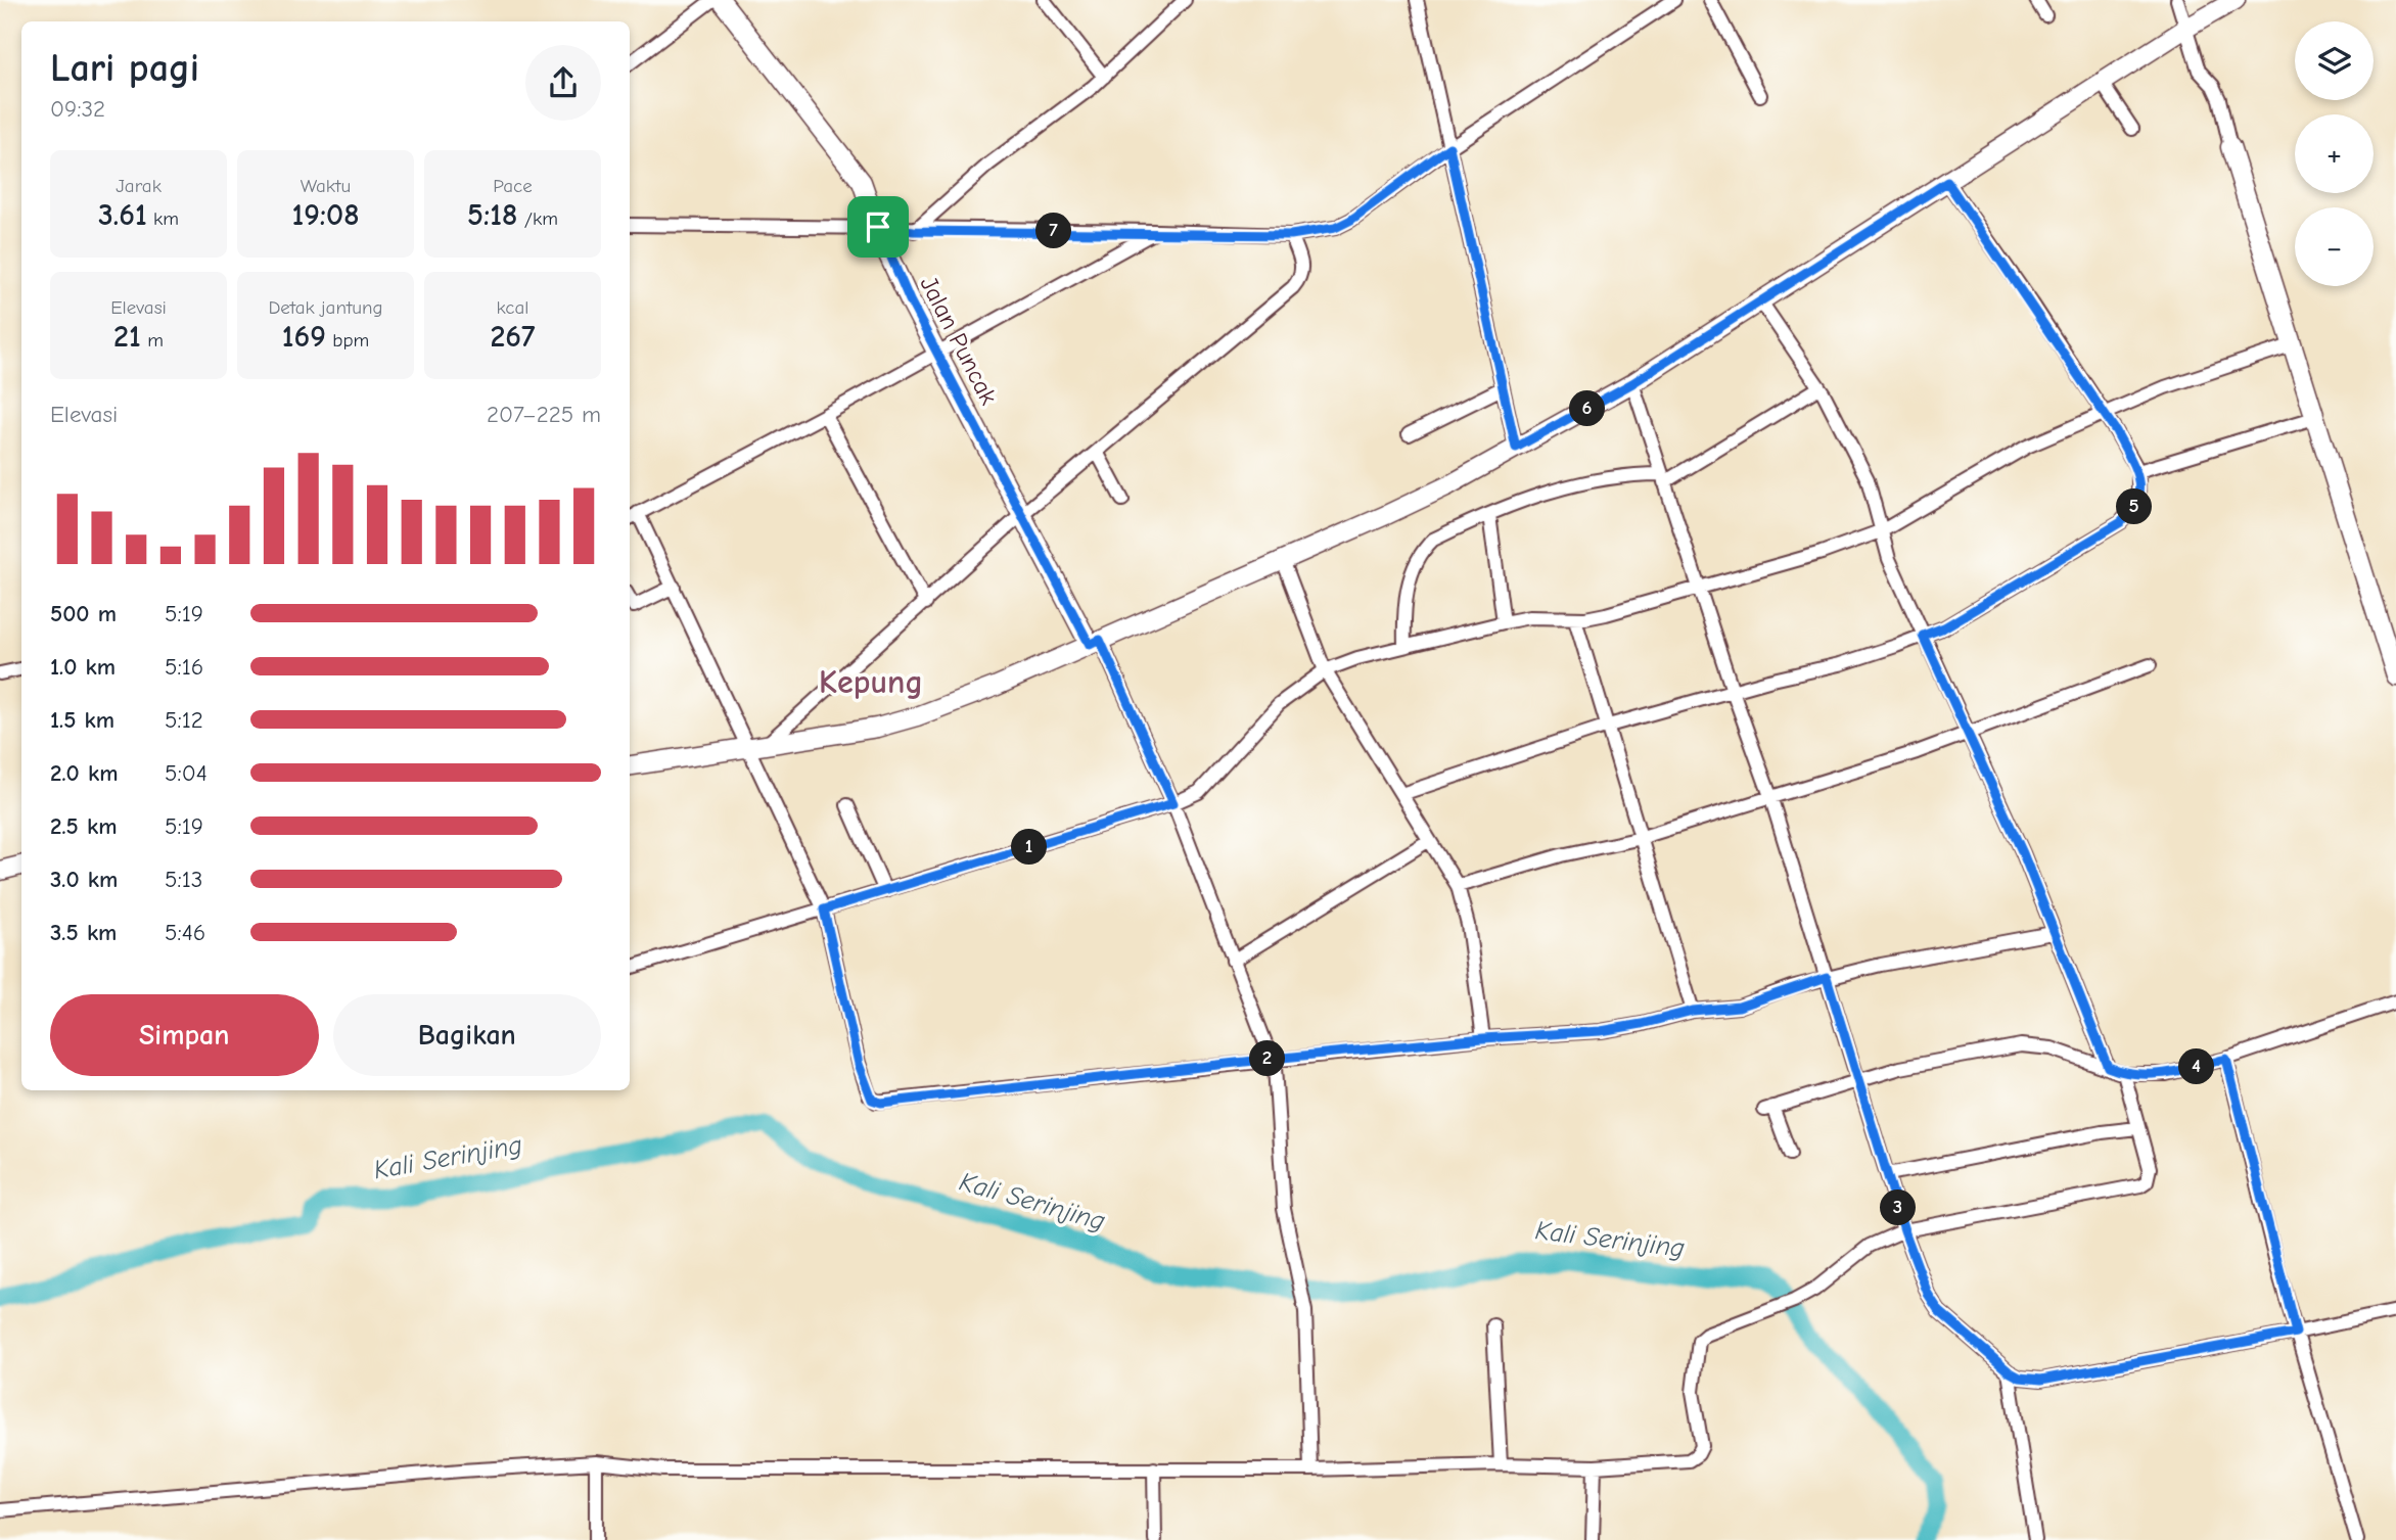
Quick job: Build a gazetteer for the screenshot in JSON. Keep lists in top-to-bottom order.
{
  "streets": {
    "main road": ["Jalan Puncak"]
  },
  "districts": ["Kepung"],
  "water": ["Kali Serinjing"],
  "page": {
    "map_buttons": ["+", "−"],
    "heading": ["Lari pagi", "09:32"],
    "stats": [
      ["Jarak", "3.61 km"],
      ["Waktu", "19:08"],
      ["Pace", "5:18 /km"],
      ["Elevasi", "21 m"],
      ["Detak jantung", "169 bpm"],
      ["kcal", "267"]
    ],
    "pins": [
      "7",
      "6",
      "5",
      "1",
      "2",
      "4",
      "3"
    ],
    "chart": ["Elevasi", "207–225 m"],
    "list": [
      {
        "name": "500 m",
        "note": "5:19"
      },
      {
        "name": "1.0 km",
        "note": "5:16"
      },
      {
        "name": "1.5 km",
        "note": "5:12"
      },
      {
        "name": "2.0 km",
        "note": "5:04"
      },
      {
        "name": "2.5 km",
        "note": "5:19"
      },
      {
        "name": "3.0 km",
        "note": "5:13"
      },
      {
        "name": "3.5 km",
        "note": "5:46"
      }
    ],
    "buttons": ["Simpan", "Bagikan"]
  }
}
